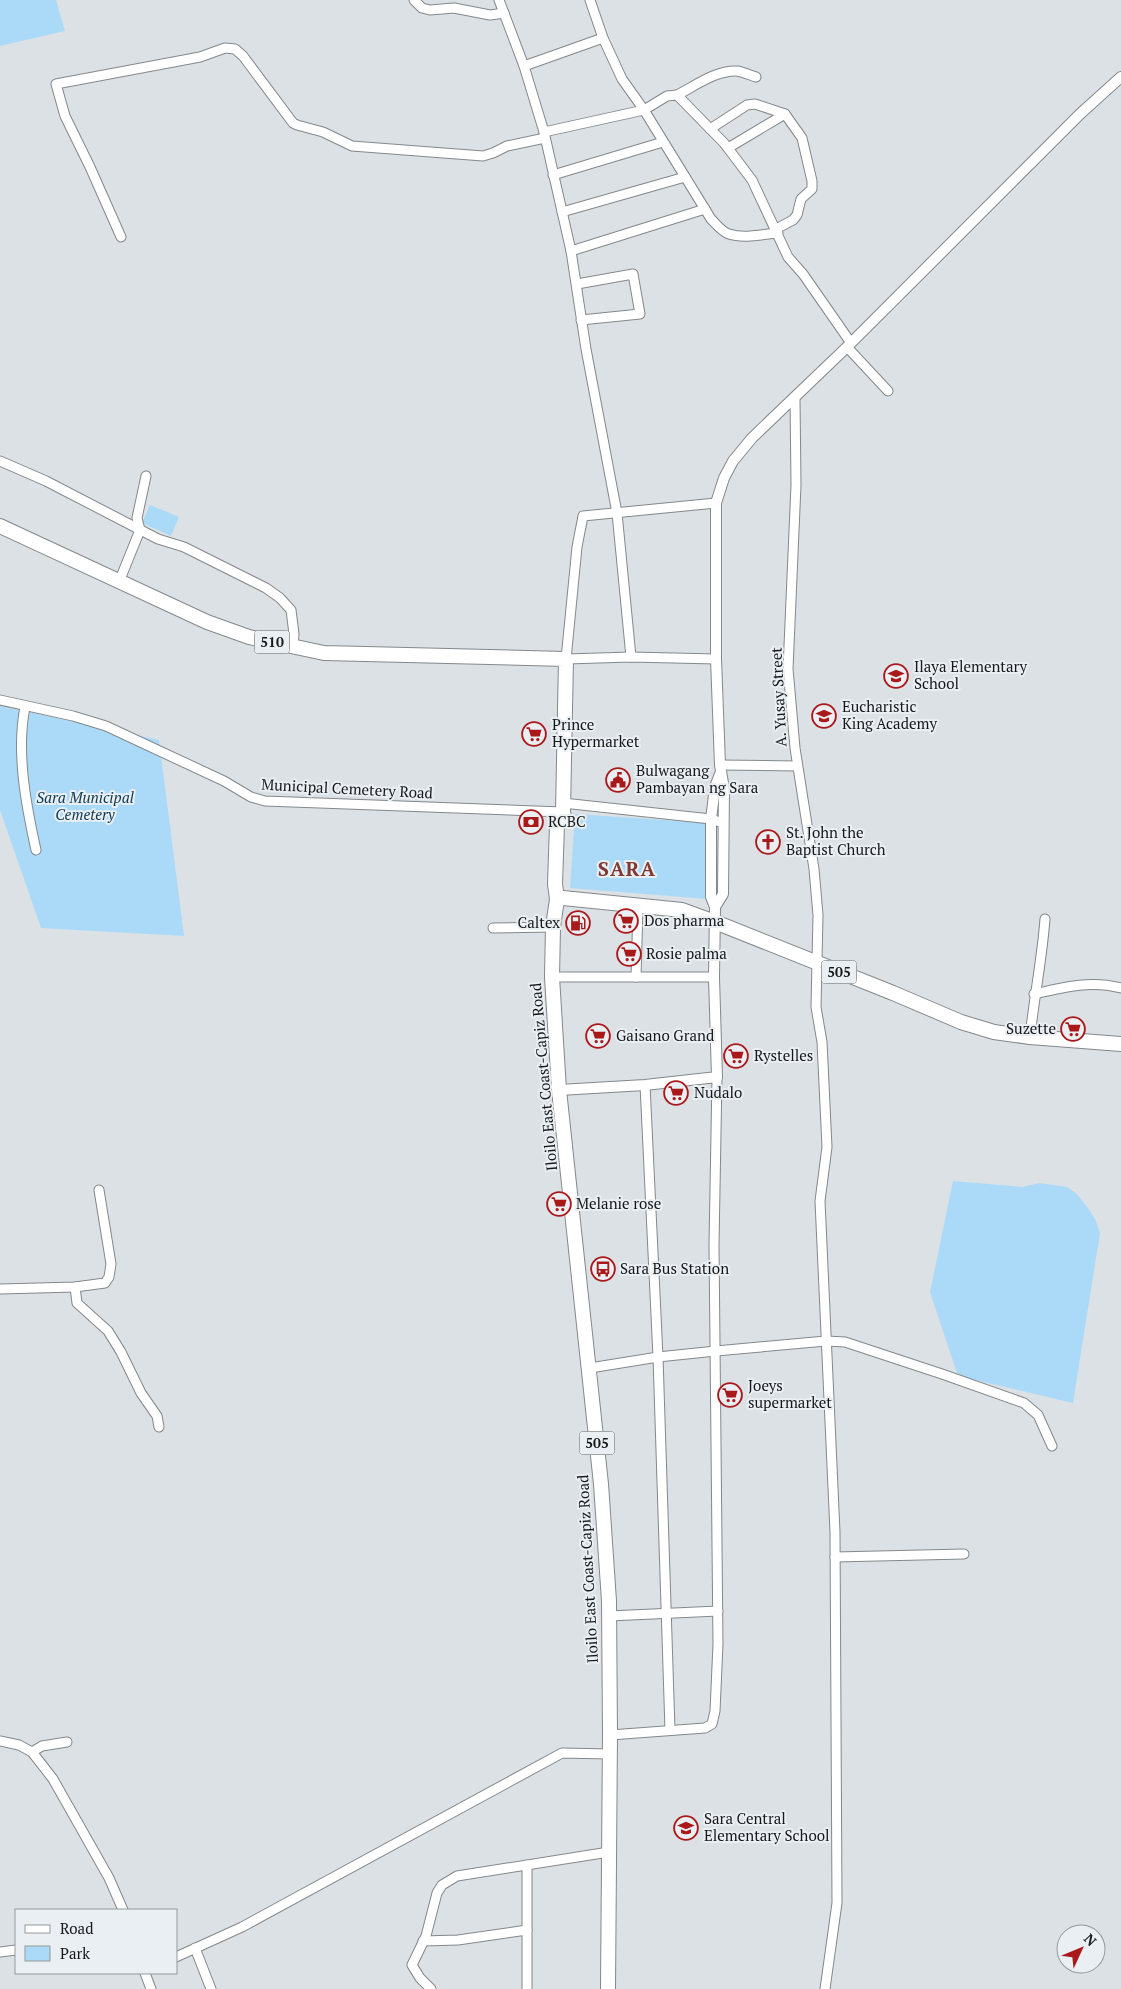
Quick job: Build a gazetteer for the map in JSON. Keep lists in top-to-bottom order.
{
  "streets": {
    "main road": ["510", "505", "Iloilo East Coast-Capiz Road"],
    "street": ["A. Yusay Street", "Municipal Cemetery Road"]
  },
  "crossings": [
    ["510", "Iloilo East Coast-Capiz Road"],
    ["A. Yusay Street", "505"],
    ["Municipal Cemetery Road", "Iloilo East Coast-Capiz Road"],
    ["505", "Iloilo East Coast-Capiz Road"]
  ],
  "districts": ["SARA"],
  "parks": ["Sara Municipal Cemetery"],
  "places": {
    "school or university": ["Ilaya Elementary School", "Eucharistic King Academy", "Sara Central Elementary School"],
    "supermarket": [
      "Prince Hypermarket",
      "Dos pharma",
      "Rosie palma",
      "Suzette",
      "Gaisano Grand",
      "Rystelles",
      "Nudalo",
      "Melanie rose",
      "Joeys supermarket"
    ],
    "public building": ["Bulwagang Pambayan ng Sara"],
    "bank": ["RCBC"],
    "church": ["St. John the Baptist Church"],
    "fuel station": ["Caltex"],
    "bus stop": ["Sara Bus Station"]
  },
  "legend": ["Road", "Park"],
  "north": "top right"
}
